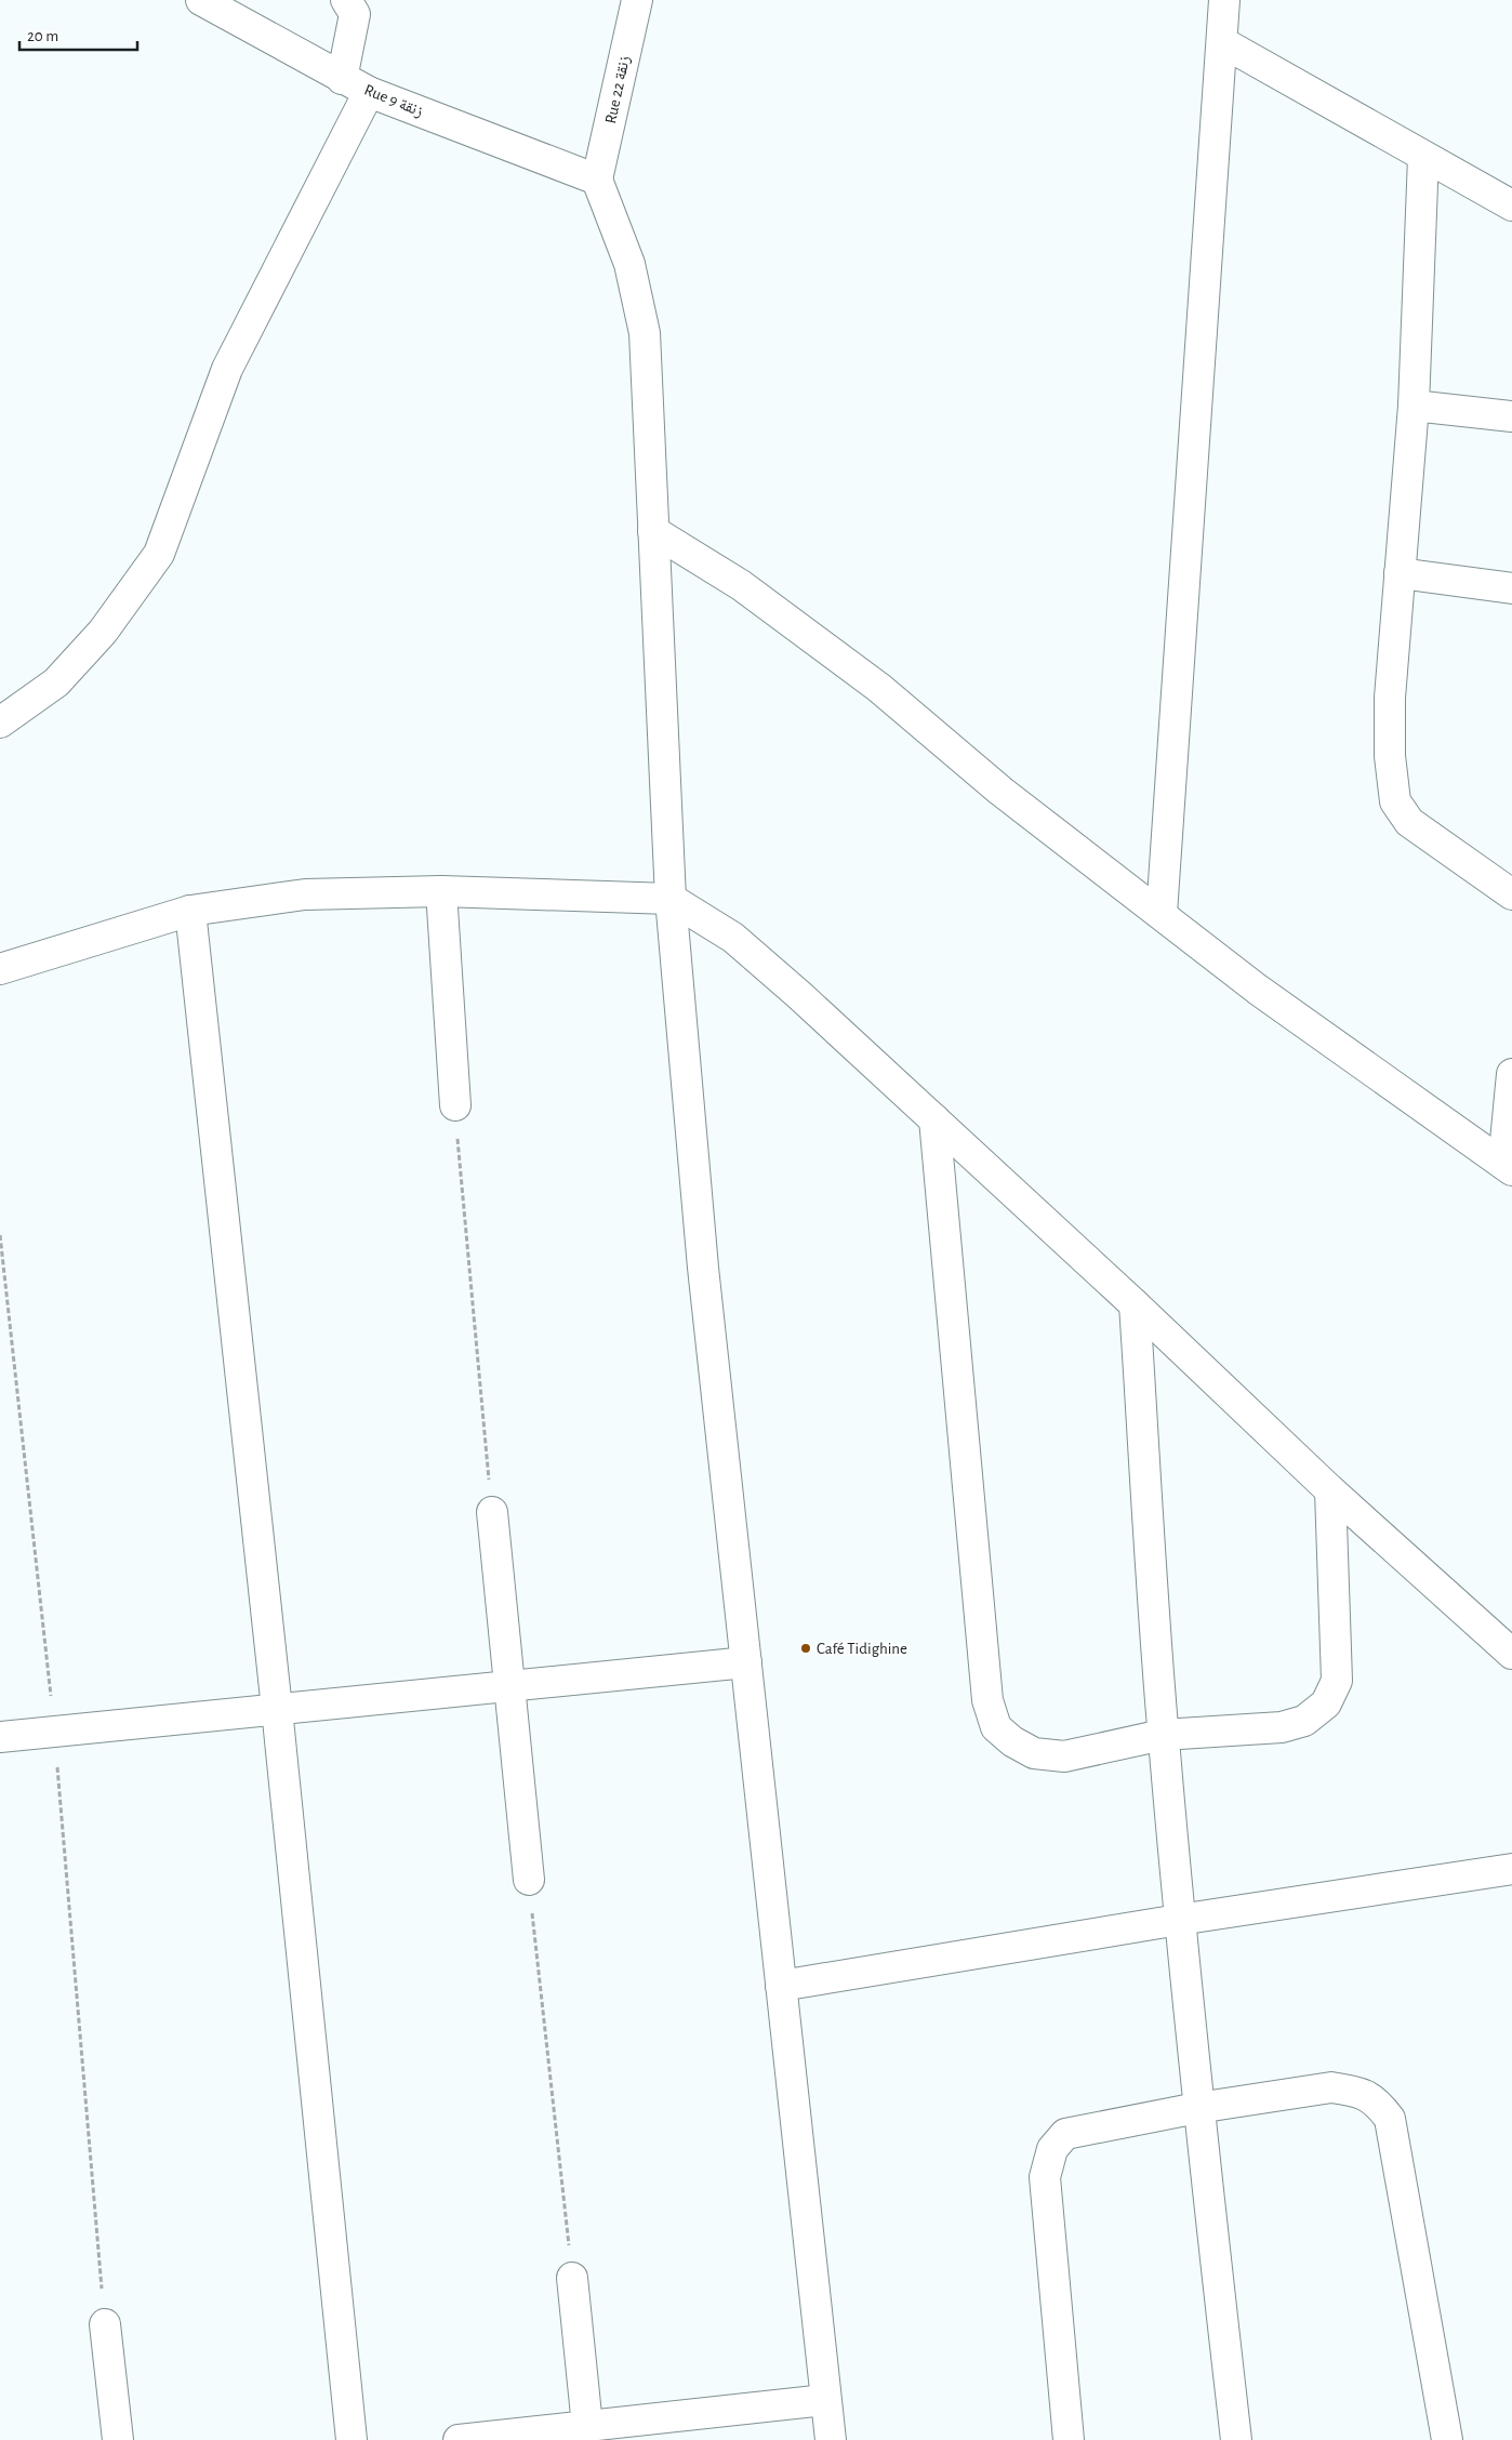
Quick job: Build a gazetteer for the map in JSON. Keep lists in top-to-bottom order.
{
  "streets": {
    "street": ["Rue 22 زنقة", "Rue 9 زنقة"]
  },
  "crossings": [
    ["Rue 22 زنقة", "Rue 9 زنقة"]
  ],
  "places": ["Café Tidighine"],
  "scale_bar": "20 m"
}
